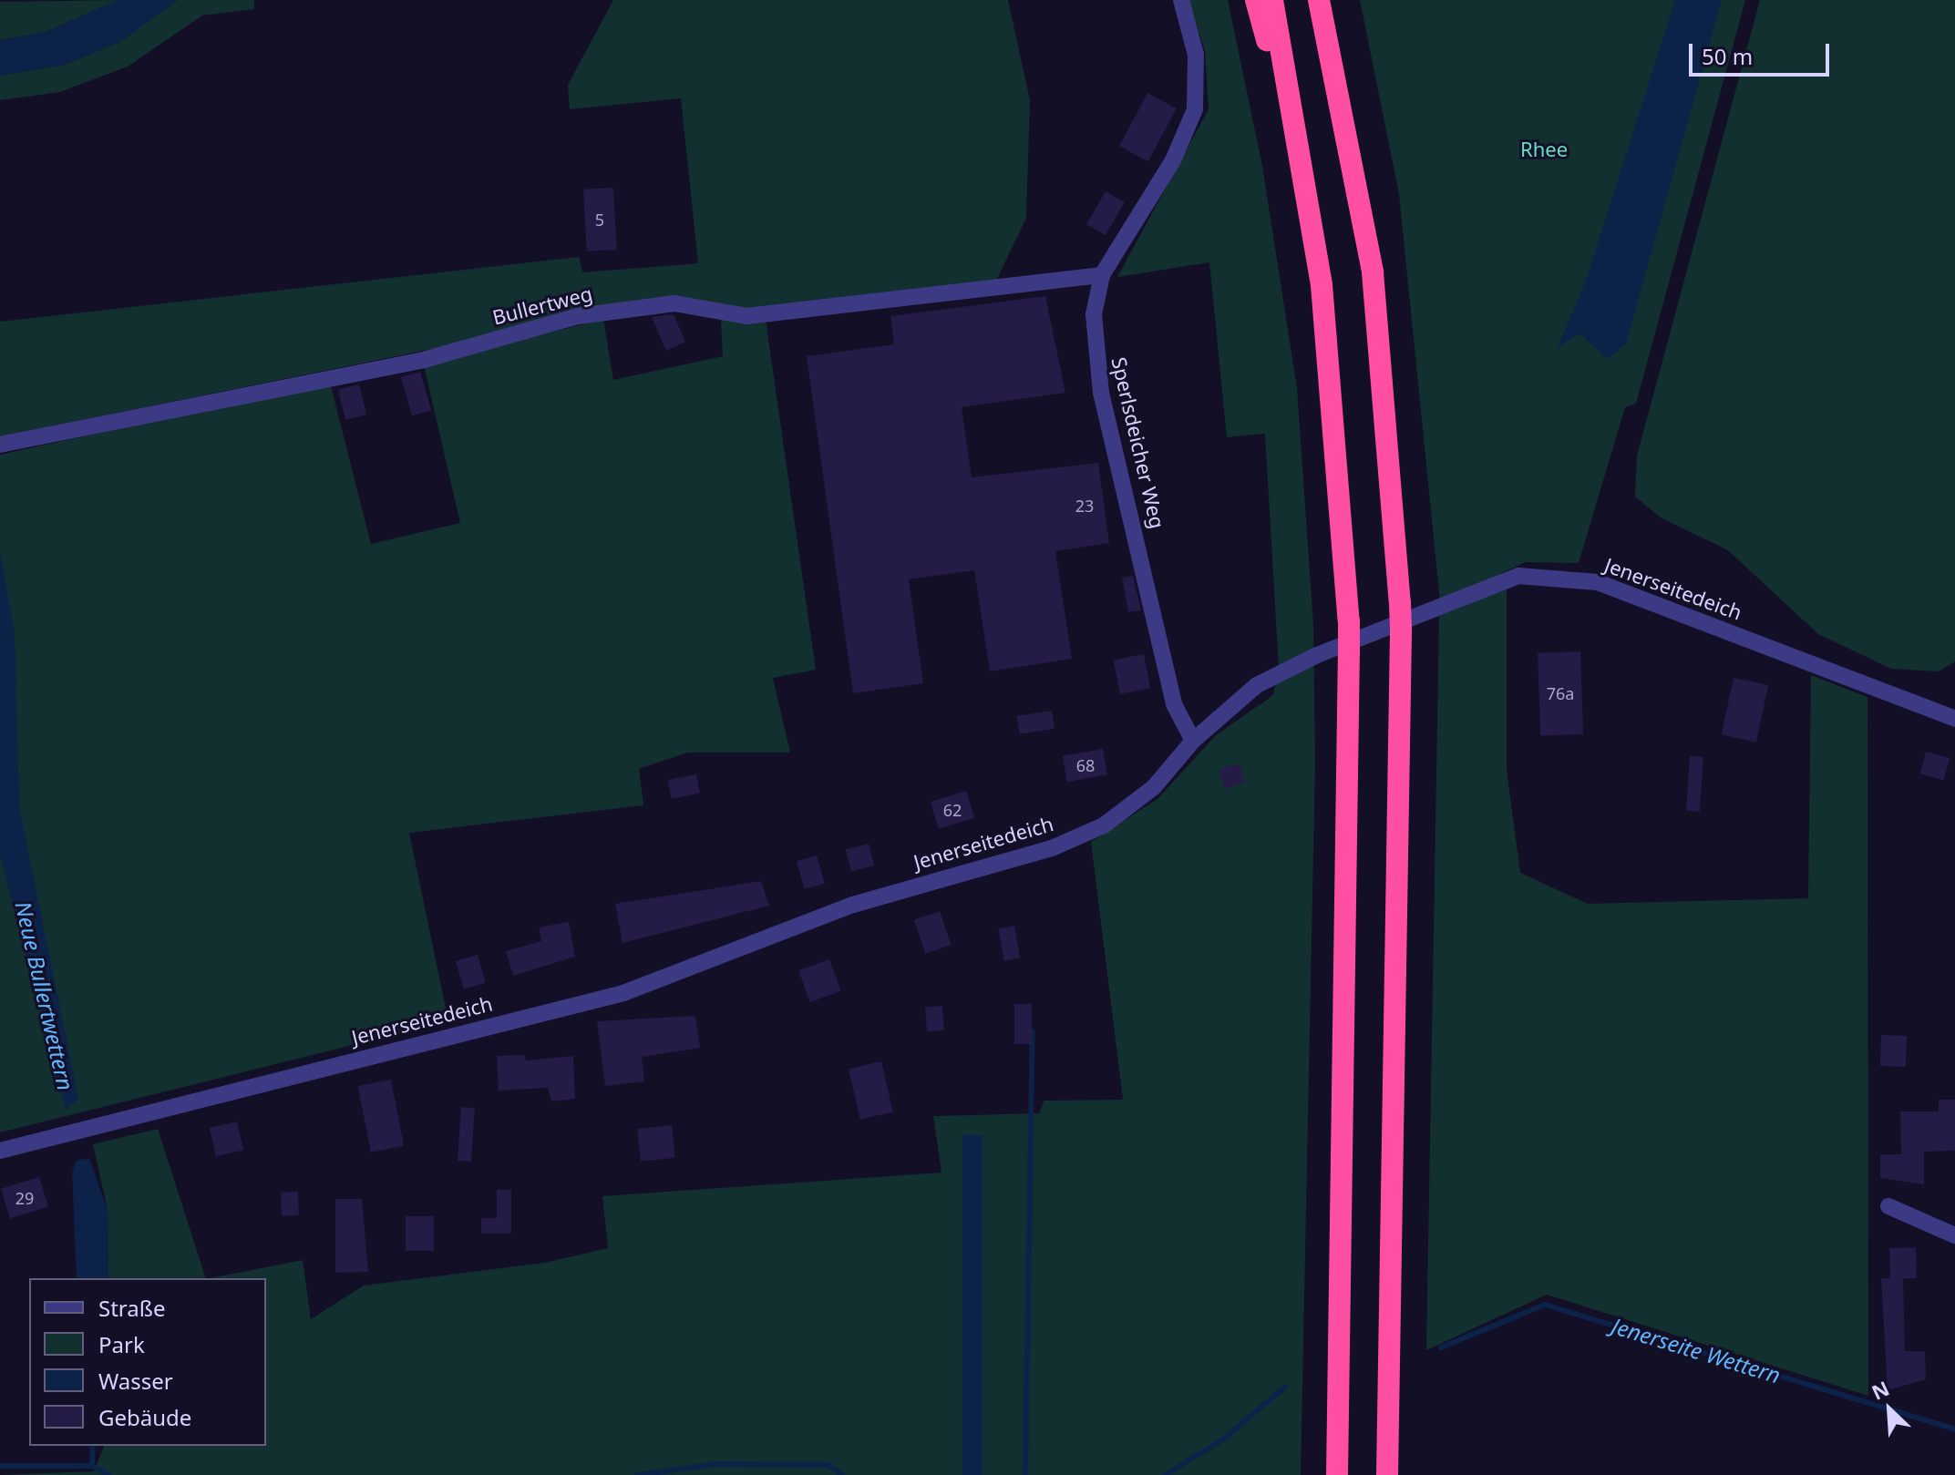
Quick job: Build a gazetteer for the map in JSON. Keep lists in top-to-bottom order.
{
  "streets": {
    "street": ["Bullertweg", "Sperlsdeicher Weg", "Jenerseitedeich"]
  },
  "crossings": [
    ["Bullertweg", "Sperlsdeicher Weg"],
    ["Sperlsdeicher Weg", "Jenerseitedeich"]
  ],
  "water": ["Neue Bullertwettern", "Jenerseite Wettern"],
  "parks": ["Rhee"],
  "house_numbers": [
    "5",
    "23",
    "76a",
    "68",
    "62",
    "29"
  ],
  "legend": [
    "Straße",
    "Park",
    "Wasser",
    "Gebäude"
  ],
  "scale_bar": "50 m",
  "north": "top left"
}
